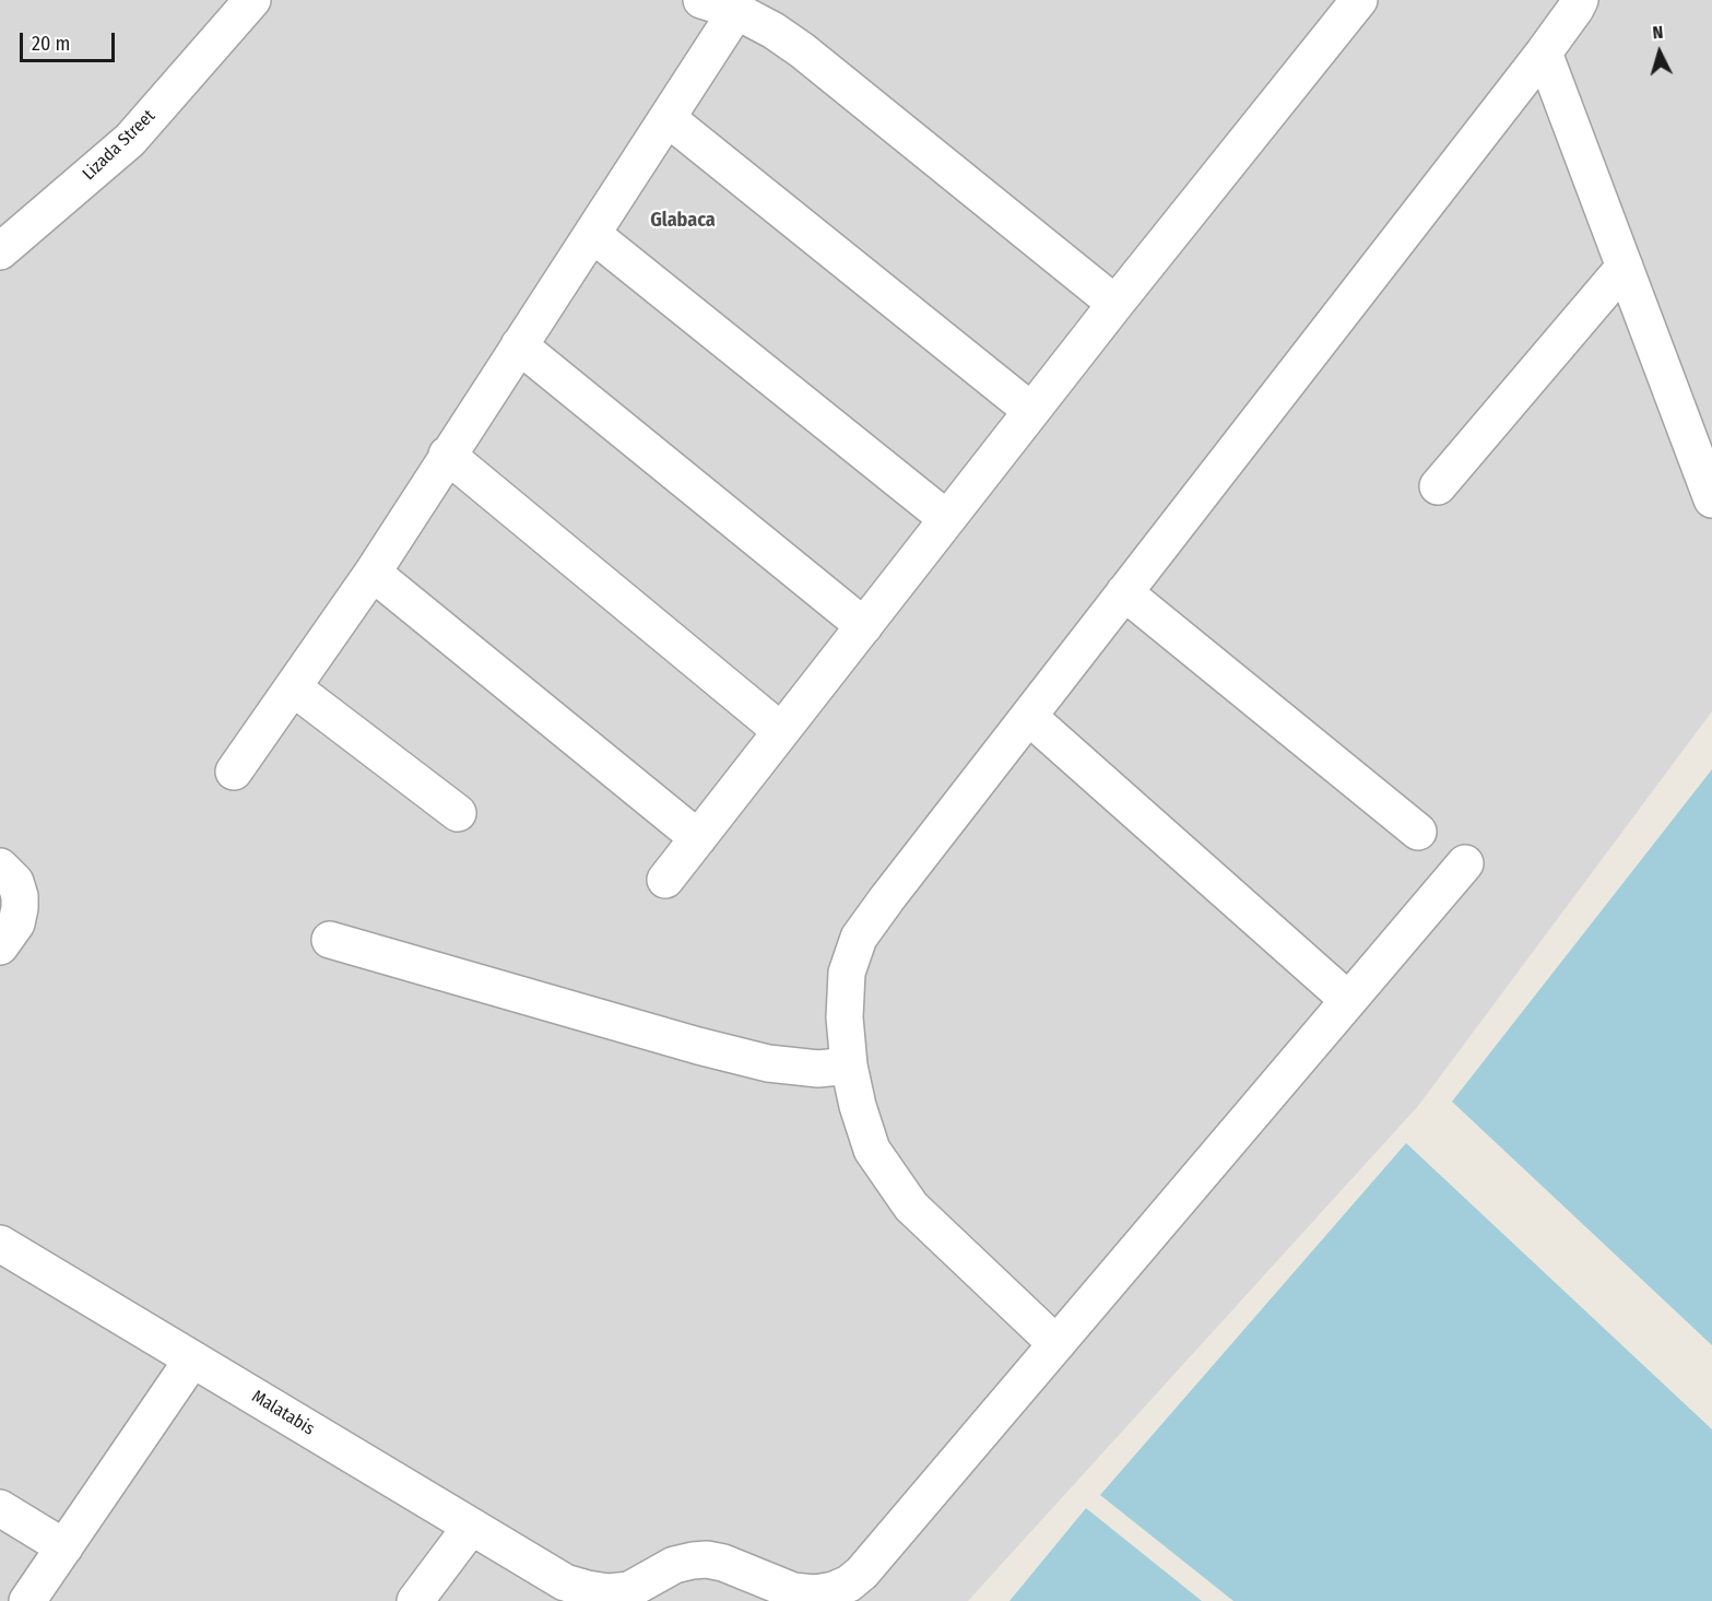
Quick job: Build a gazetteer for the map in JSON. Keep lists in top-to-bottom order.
{
  "streets": {
    "street": ["Lizada Street", "Malatabis"]
  },
  "districts": ["Glabaca"],
  "scale_bar": "20 m",
  "north": "top"
}
